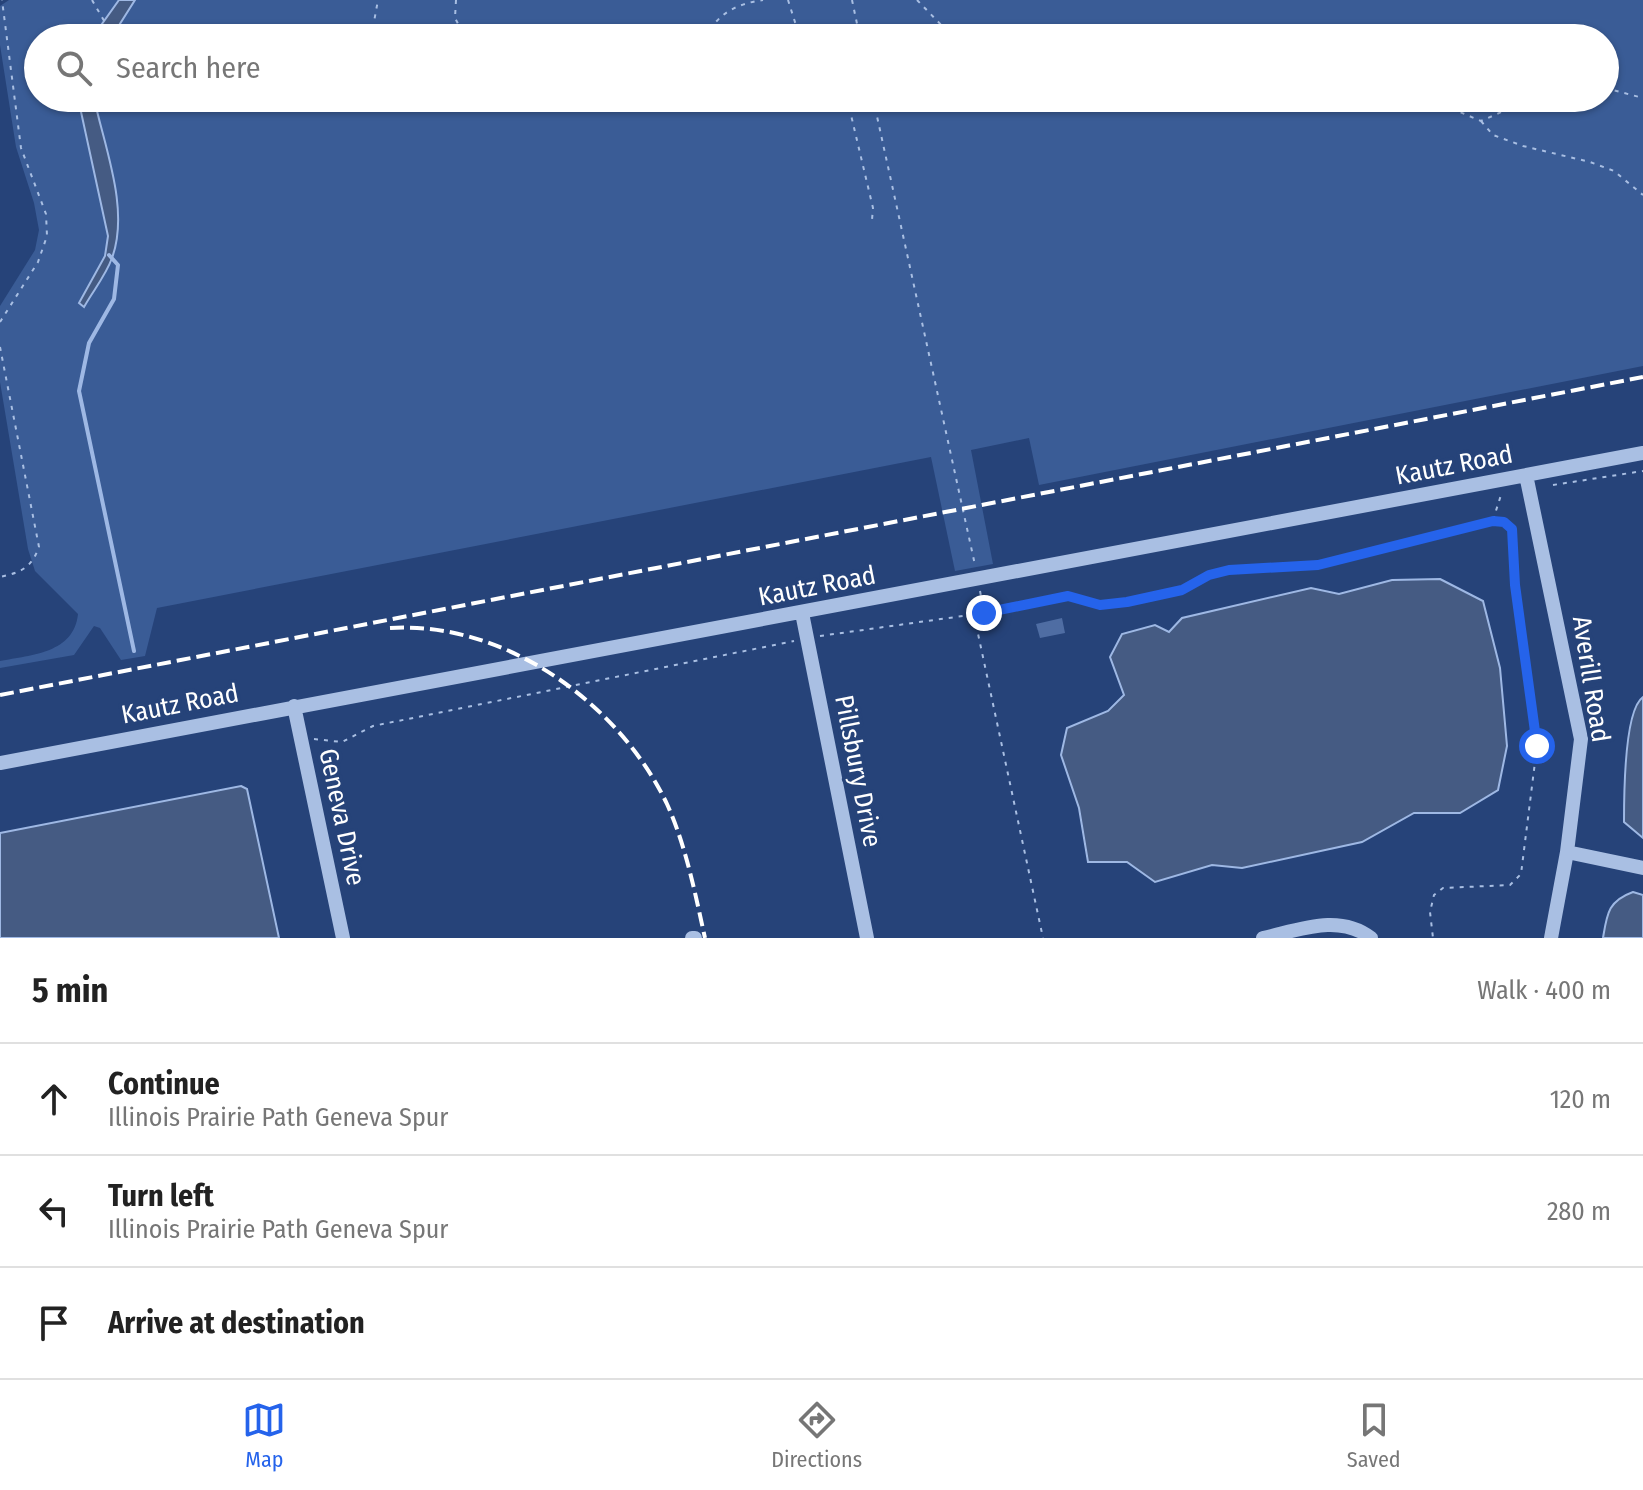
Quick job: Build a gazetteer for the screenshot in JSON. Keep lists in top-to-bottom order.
{
  "streets": {
    "street": [
      "Kautz Road",
      "Averill Road",
      "Pillsbury Drive",
      "Geneva Drive"
    ]
  },
  "crossings": [
    ["Kautz Road", "Averill Road"],
    ["Kautz Road", "Pillsbury Drive"],
    ["Kautz Road", "Geneva Drive"]
  ],
  "page": {
    "search": "Search here",
    "heading": ["5 min", "Walk · 400 m"],
    "list": [
      ["Continue", "Illinois Prairie Path Geneva Spur", "120 m"],
      ["Turn left", "Illinois Prairie Path Geneva Spur", "280 m"],
      "Arrive at destination"
    ],
    "nav": ["Map", "Directions", "Saved"]
  }
}
